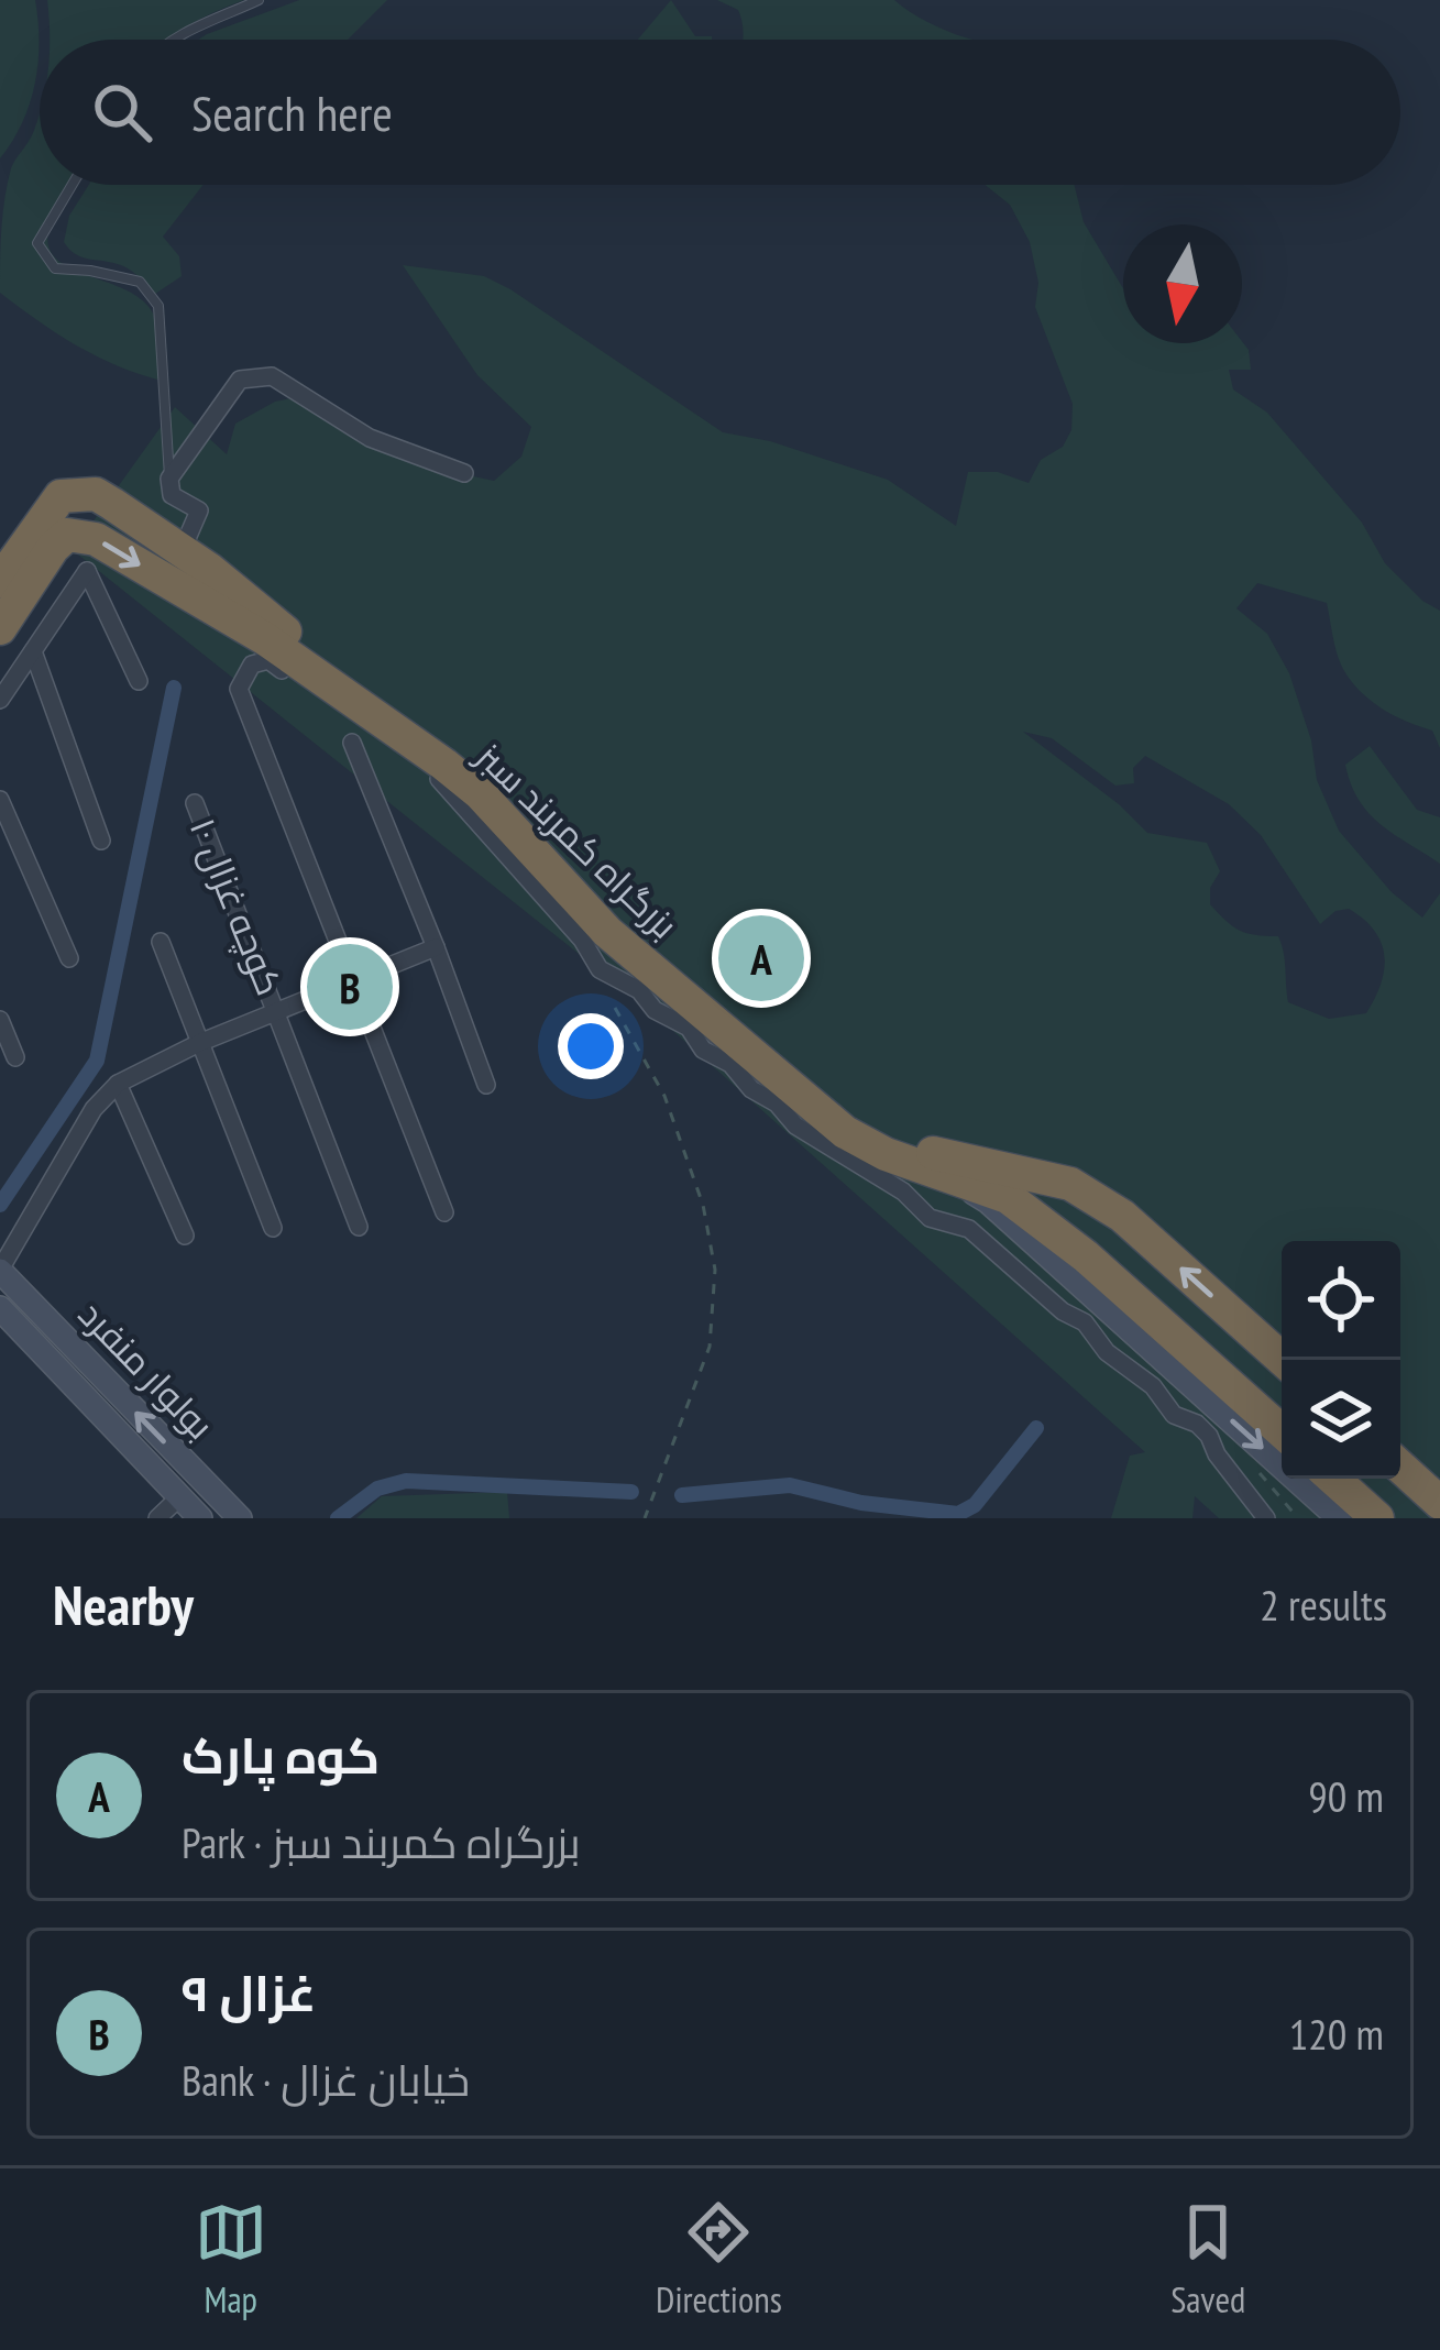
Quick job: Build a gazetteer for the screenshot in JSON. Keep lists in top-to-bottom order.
{
  "streets": {
    "highway": ["بزرگراه کمربند سبز"],
    "street": ["کوچه غزال ۱۰", "بولوار منفرد"]
  },
  "north": "bottom",
  "page": {
    "search": "Search here",
    "pins": ["A", "B"],
    "heading": ["Nearby", "2 results"],
    "list": [
      {
        "mark": "A",
        "name": "کوه پارک",
        "note": "Park · بزرگراه کمربند سبز",
        "value": "90 m"
      },
      {
        "mark": "B",
        "name": "غزال ۹",
        "note": "Bank · خیابان غزال",
        "value": "120 m"
      }
    ],
    "nav": ["Map", "Directions", "Saved"]
  }
}
